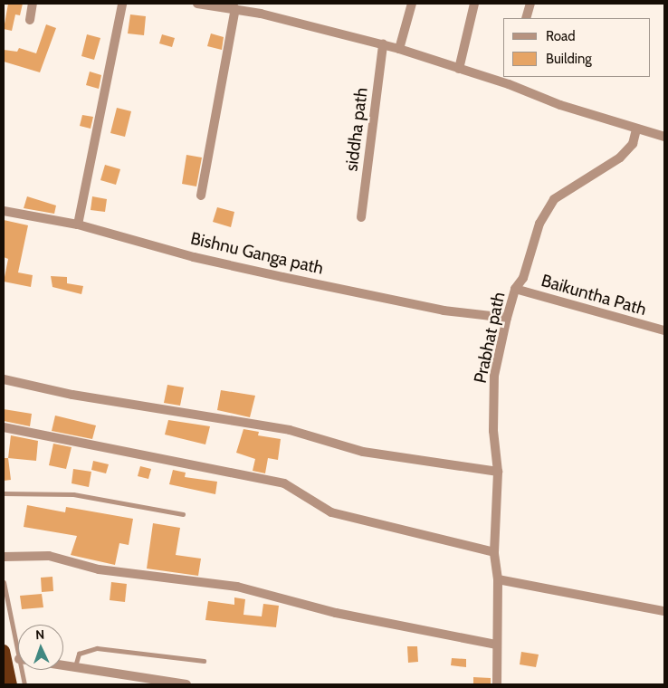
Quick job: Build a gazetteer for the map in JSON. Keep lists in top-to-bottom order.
{
  "streets": {
    "street": [
      "siddha path",
      "Bishnu Ganga path",
      "Baikuntha Path",
      "Prabhat path"
    ]
  },
  "crossings": [
    ["Bishnu Ganga path", "Prabhat path"],
    ["Baikuntha Path", "Prabhat path"]
  ],
  "legend": ["Road", "Building"],
  "north": "top"
}
